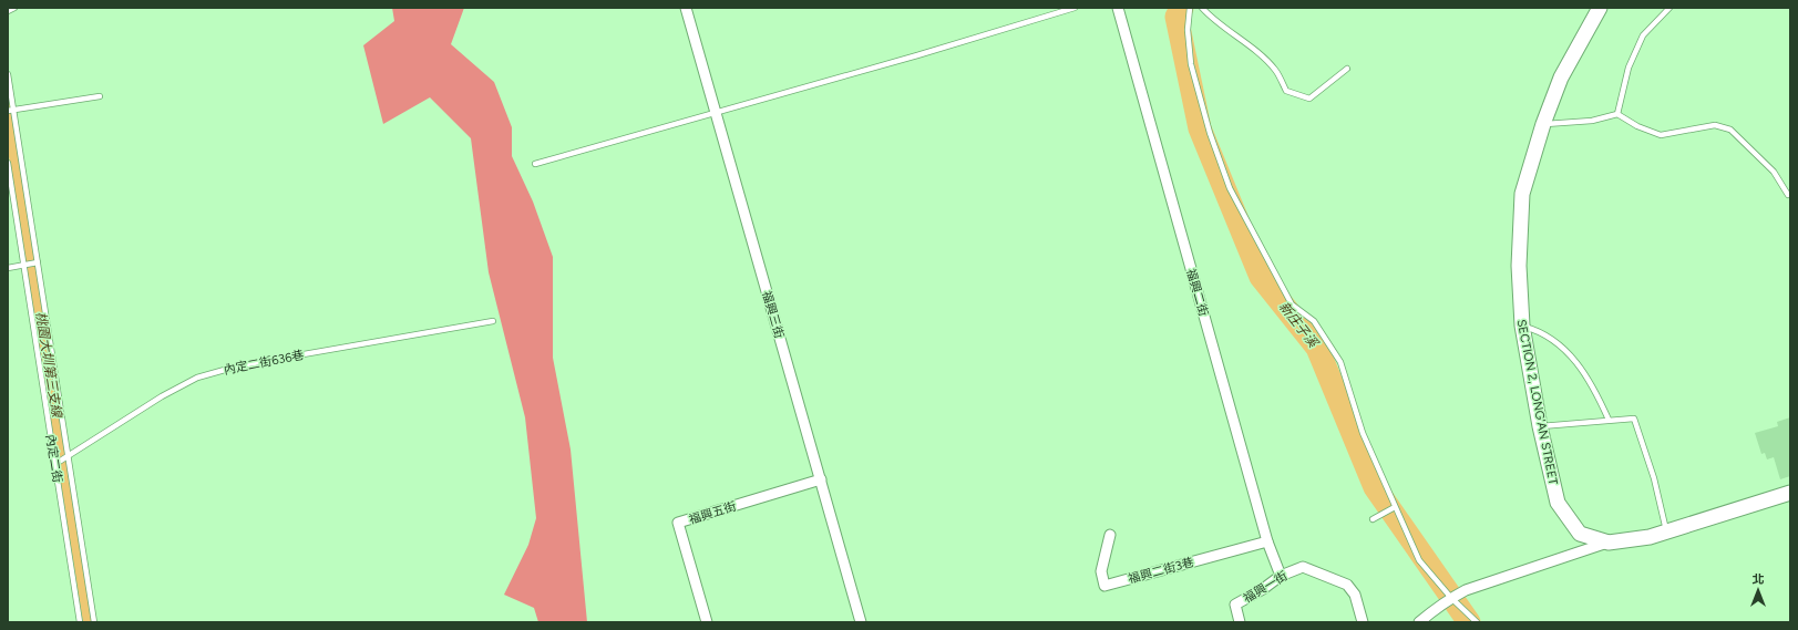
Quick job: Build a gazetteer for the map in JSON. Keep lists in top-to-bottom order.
{
  "streets": {
    "street": [
      "福興二街",
      "福興三街",
      "SECTION 2, LONG'AN STREET",
      "福興五街",
      "福興二街3巷",
      "福興一街"
    ],
    "lane": ["內定二街636巷", "內定二街"]
  },
  "crossings": [
    ["福興二街", "福興二街3巷"],
    ["福興二街", "福興一街"],
    ["福興三街", "福興五街"],
    ["內定二街636巷", "內定二街"]
  ],
  "water": ["新庄子溪", "桃園大圳第三支線"],
  "north": "top"
}
